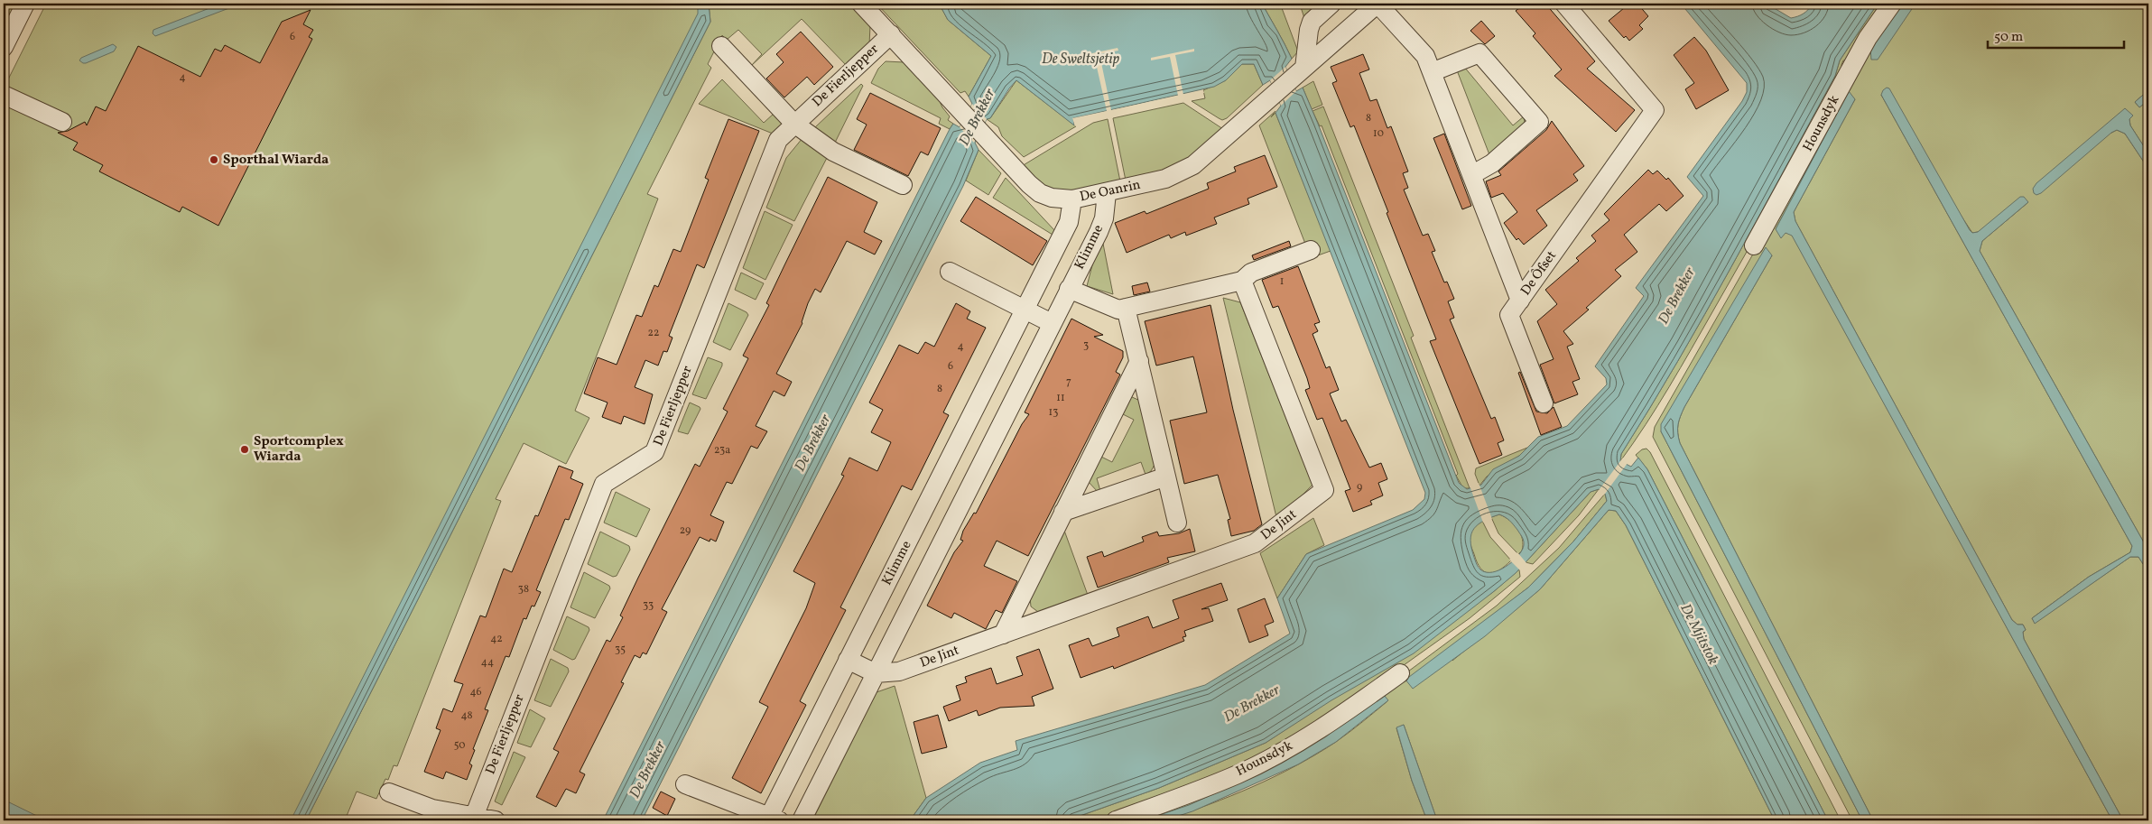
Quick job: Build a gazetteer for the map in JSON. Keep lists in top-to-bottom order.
{
  "streets": {
    "street": [
      "De Fierljepper",
      "Hounsdyk",
      "De Oanrin",
      "Klimme",
      "De Ôfset",
      "De Jint"
    ]
  },
  "crossings": [
    ["De Fierljepper", "De Oanrin"],
    ["De Oanrin", "Klimme"],
    ["De Oanrin", "De Ôfset"],
    ["Klimme", "De Jint"]
  ],
  "water": ["De Sweltsjetip", "De Brekker", "De Mjitstok"],
  "places": ["Sporthal Wiarda", "Sportcomplex Wiarda"],
  "house_numbers": [
    "6",
    "4",
    "8",
    "10",
    "1",
    "22",
    "3",
    "4",
    "6",
    "7",
    "8",
    "11",
    "13",
    "23a",
    "9",
    "29",
    "38",
    "33",
    "42",
    "35",
    "44",
    "46",
    "48",
    "50"
  ],
  "scale_bar": "50 m"
}
